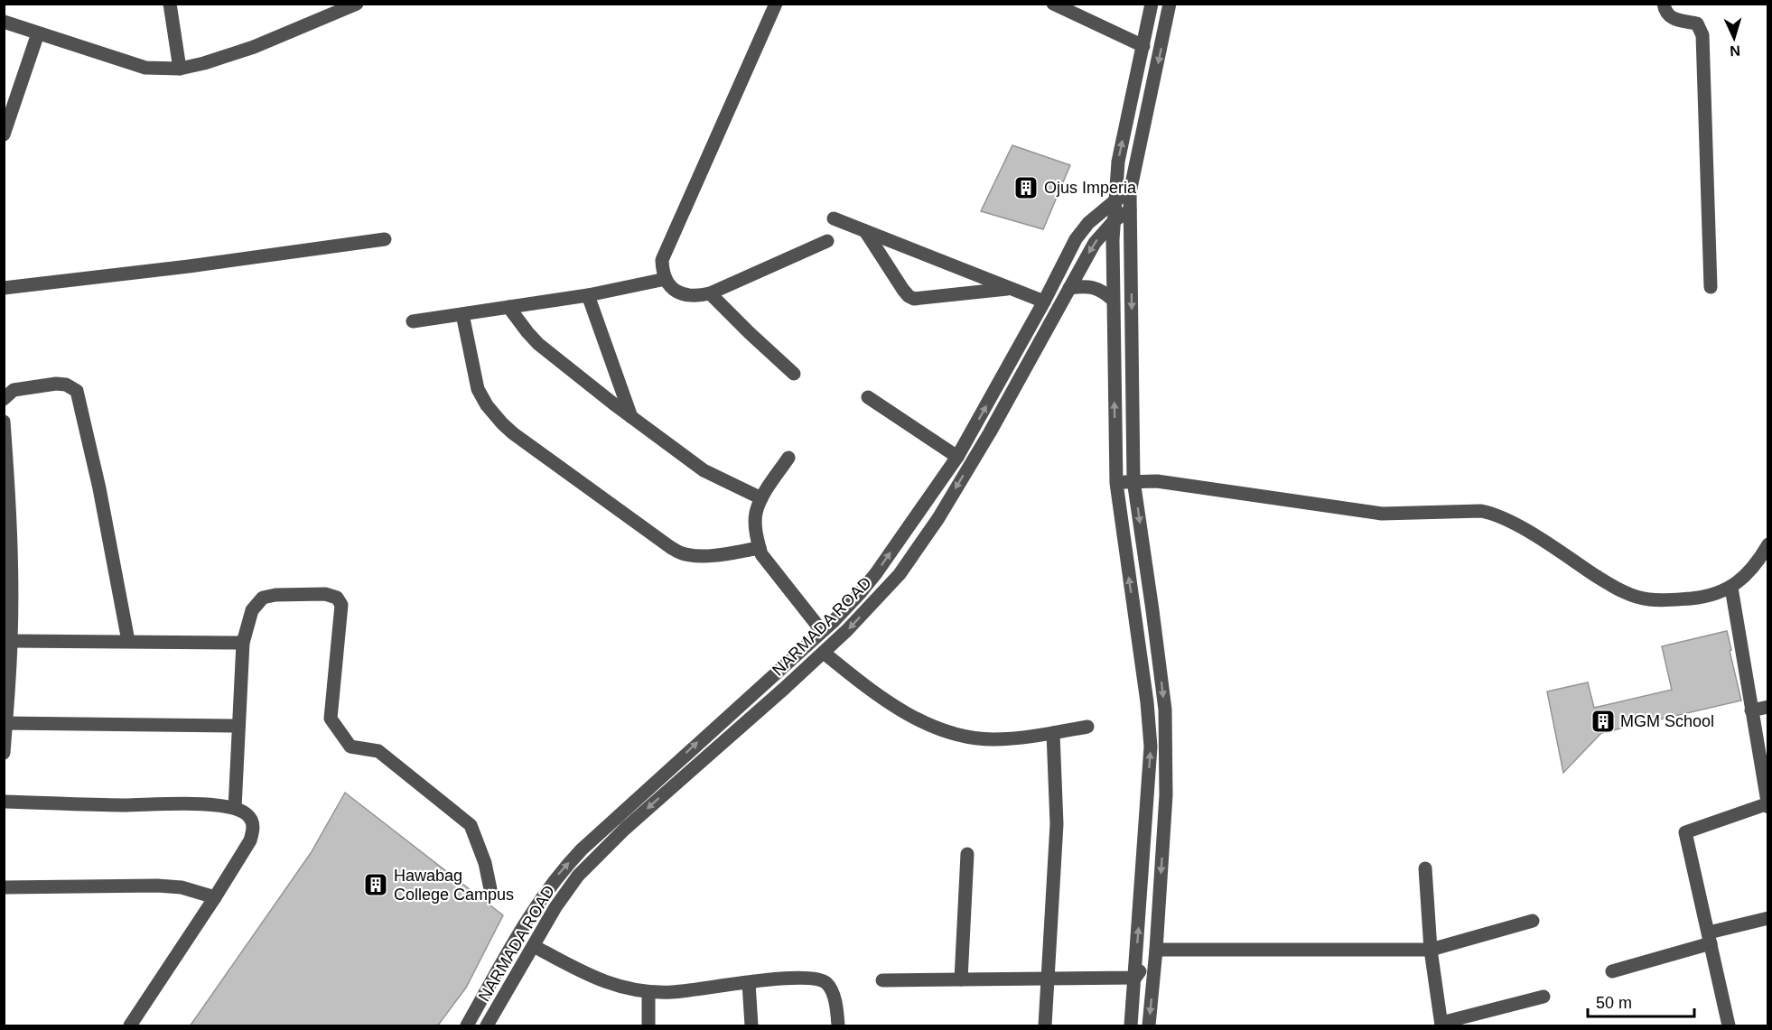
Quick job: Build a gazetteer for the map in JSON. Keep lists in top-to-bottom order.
{
  "streets": {
    "street": ["NARMADA ROAD"]
  },
  "places": {
    "building": ["Ojus Imperia", "MGM School", "Hawabag College Campus"]
  },
  "scale_bar": "50 m",
  "north": "bottom"
}
